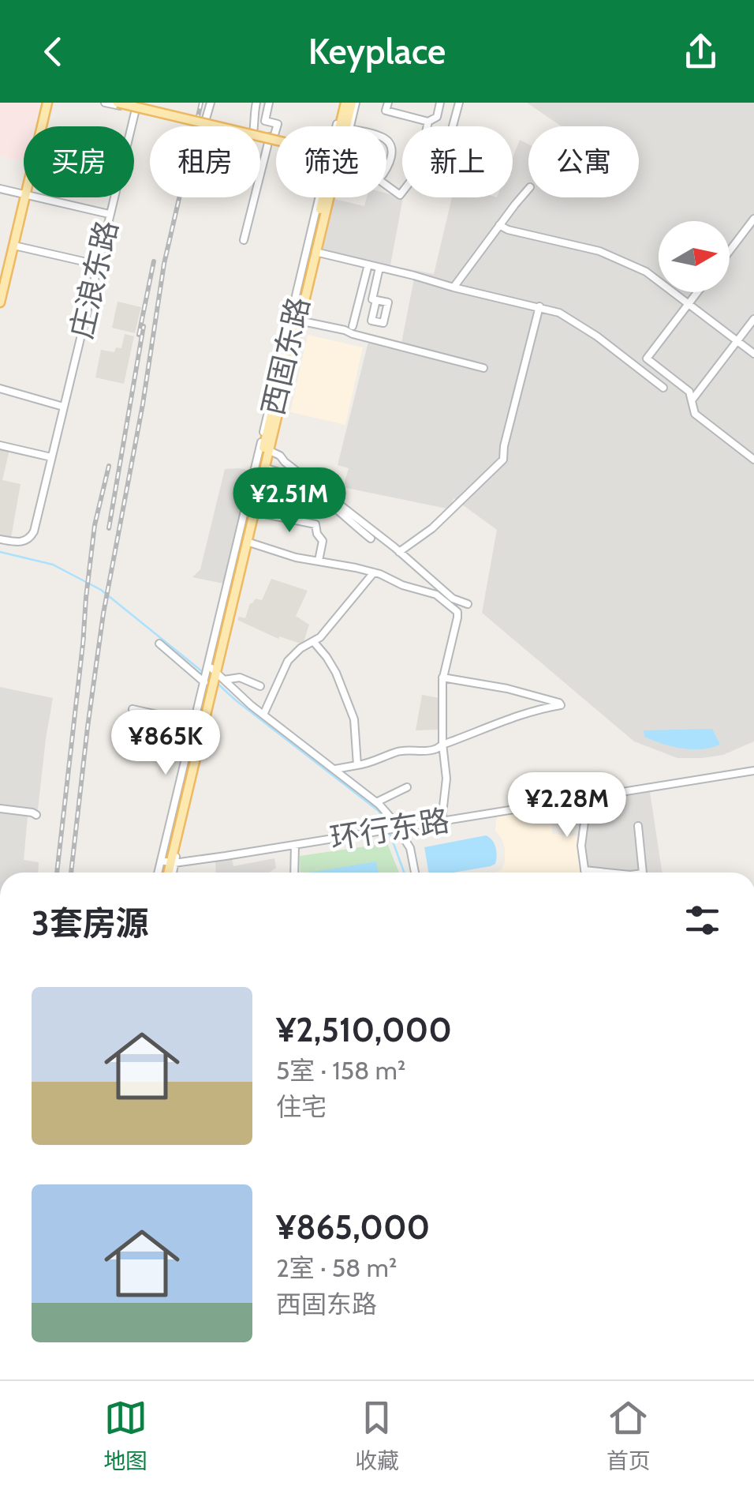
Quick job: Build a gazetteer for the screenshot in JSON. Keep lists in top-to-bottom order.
{
  "streets": {
    "main road": ["西固东路"],
    "street": ["庄浪东路", "环行东路"]
  },
  "crossings": [
    ["西固东路", "环行东路"]
  ],
  "north": "right",
  "page": {
    "header": "Keyplace",
    "chip": [
      "买房",
      "租房",
      "筛选",
      "新上",
      "公寓"
    ],
    "price": ["¥2.51M", "¥865K", "¥2.28M"],
    "heading": "3套房源",
    "list": [
      {
        "name": "¥2,510,000",
        "note": "5室 · 158 m² · 住宅"
      },
      {
        "name": "¥865,000",
        "note": "2室 · 58 m² · 西固东路"
      }
    ],
    "tabs": ["地图", "收藏", "首页"]
  }
}
